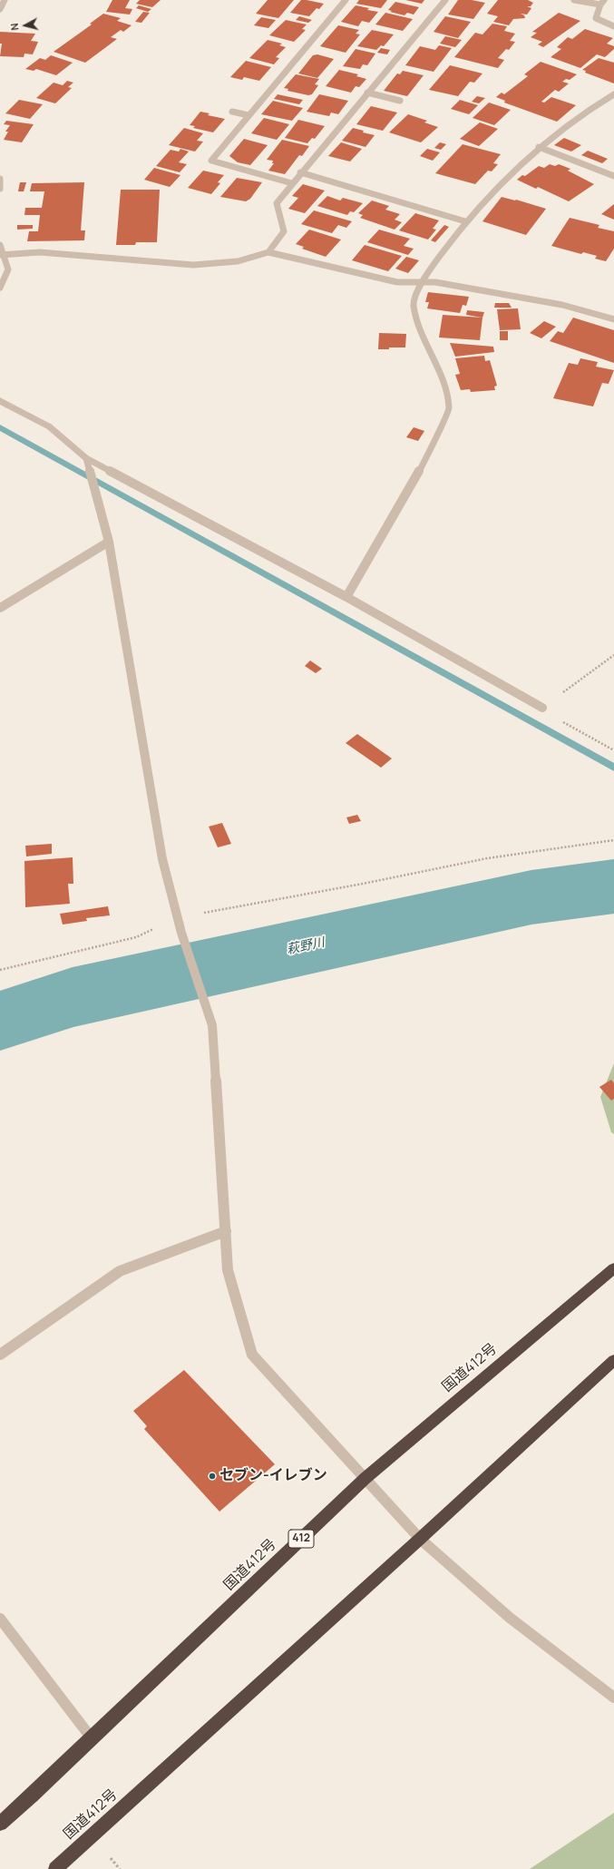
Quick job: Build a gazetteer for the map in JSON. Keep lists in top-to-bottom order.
{
  "streets": {
    "highway": ["国道412号", "412"]
  },
  "water": ["萩野川"],
  "places": ["セブン-イレブン"],
  "north": "left"
}
